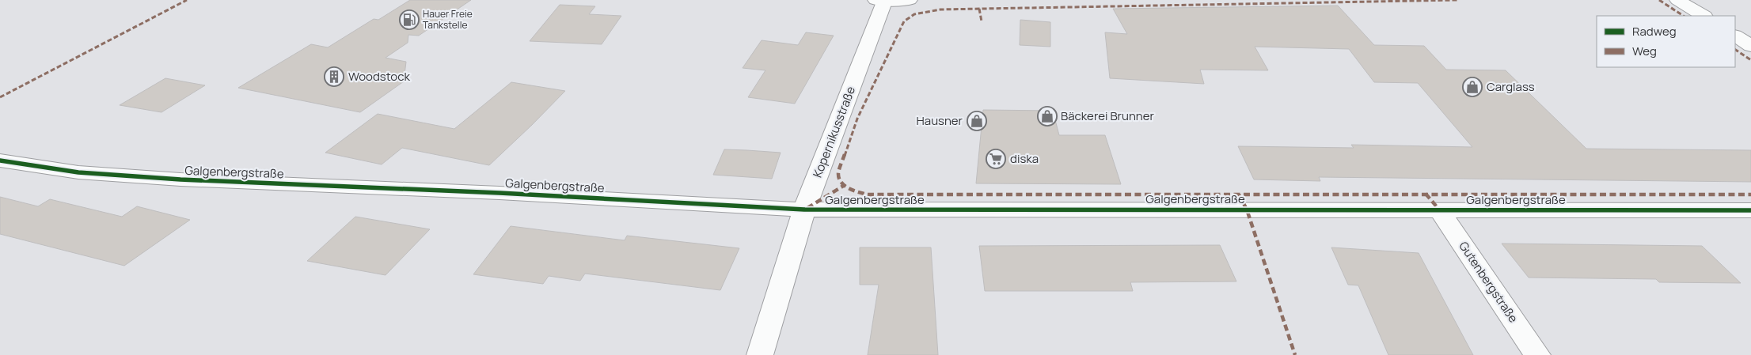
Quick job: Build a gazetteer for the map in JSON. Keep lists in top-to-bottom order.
{
  "streets": {
    "street": ["Kopernikusstraße", "Galgenbergstraße", "Gutenbergstraße"]
  },
  "crossings": [
    ["Kopernikusstraße", "Galgenbergstraße"],
    ["Galgenbergstraße", "Gutenbergstraße"]
  ],
  "places": {
    "fuel station": ["Hauer Freie Tankstelle"],
    "building": ["Woodstock"],
    "shop": ["Carglass", "Bäckerei Brunner", "Hausner"],
    "supermarket": ["diska"]
  },
  "legend": ["Radweg", "Weg"]
}
